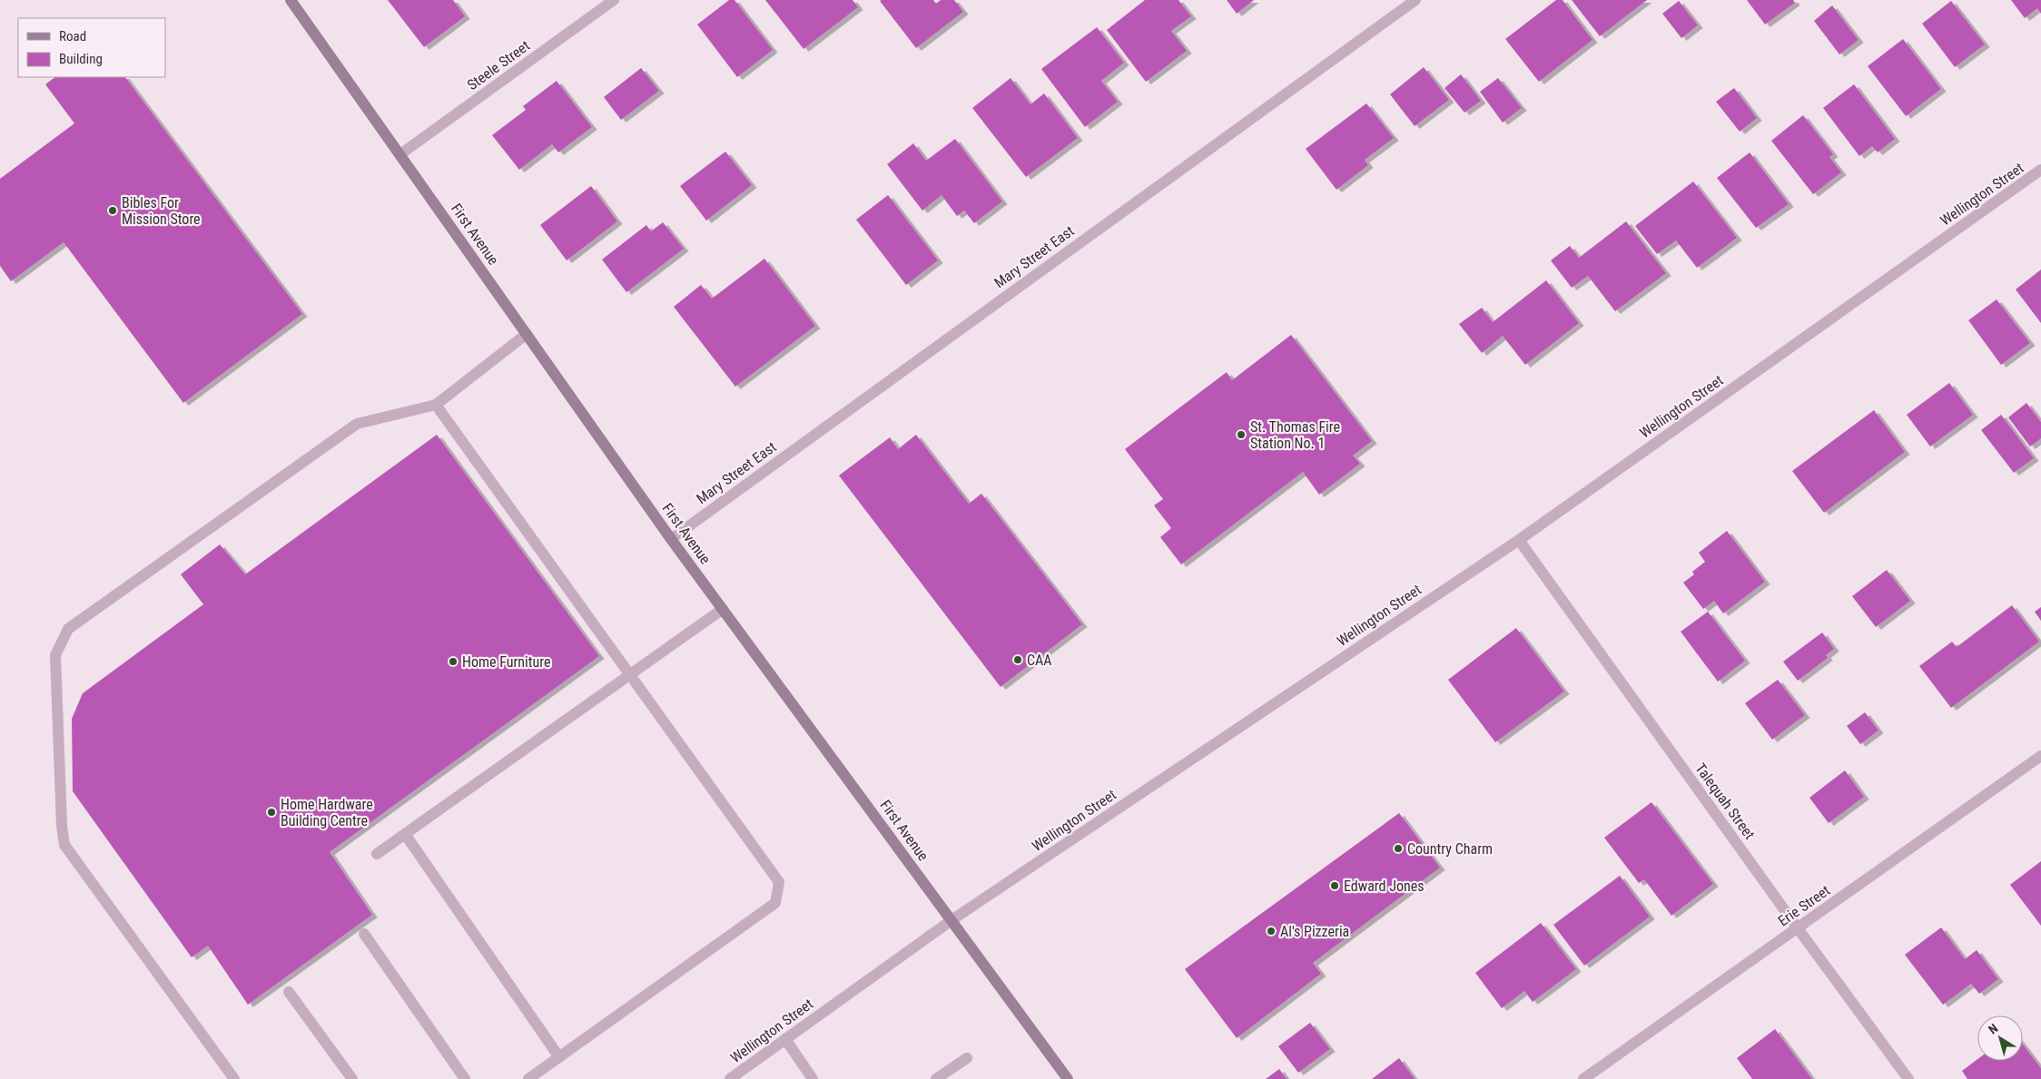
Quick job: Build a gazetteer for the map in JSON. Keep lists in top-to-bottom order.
{
  "streets": {
    "main road": ["First Avenue"],
    "street": [
      "Steele Street",
      "Wellington Street",
      "Mary Street East",
      "Talequah Street",
      "Erie Street"
    ]
  },
  "crossings": [
    ["Steele Street", "First Avenue"],
    ["Wellington Street", "First Avenue"],
    ["Wellington Street", "Talequah Street"],
    ["First Avenue", "Mary Street East"],
    ["Talequah Street", "Erie Street"]
  ],
  "places": [
    "Bibles For Mission Store",
    "St. Thomas Fire Station No. 1",
    "CAA",
    "Home Furniture",
    "Home Hardware Building Centre",
    "Country Charm",
    "Edward Jones",
    "Al's Pizzeria"
  ],
  "legend": ["Road", "Building"],
  "north": "top left"
}
